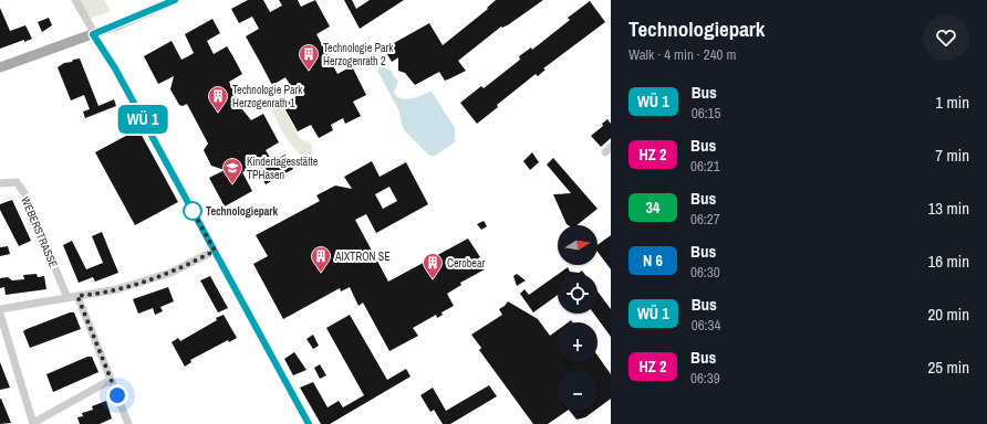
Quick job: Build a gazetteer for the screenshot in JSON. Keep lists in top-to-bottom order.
{
  "streets": {
    "street": ["WEBERSTRASSE"]
  },
  "places": {
    "building": [
      "Technologie Park Herzogenrath 2",
      "Technologie Park Herzogenrath 1",
      "AIXTRON SE",
      "Cerobear"
    ],
    "school or university": ["Kindertagesstätte TPHasen"],
    "other": ["Technologiepark"]
  },
  "north": "right",
  "page": {
    "on_map": "WÜ 1",
    "heading": ["Technologiepark", "Walk · 4 min · 240 m"],
    "list": [
      {
        "mark": "WÜ 1",
        "name": "Bus",
        "note": "06:15",
        "value": "1 min"
      },
      {
        "mark": "HZ 2",
        "name": "Bus",
        "note": "06:21",
        "value": "7 min"
      },
      {
        "mark": "34",
        "name": "Bus",
        "note": "06:27",
        "value": "13 min"
      },
      {
        "mark": "N 6",
        "name": "Bus",
        "note": "06:30",
        "value": "16 min"
      },
      {
        "mark": "WÜ 1",
        "name": "Bus",
        "note": "06:34",
        "value": "20 min"
      },
      {
        "mark": "HZ 2",
        "name": "Bus",
        "note": "06:39",
        "value": "25 min"
      }
    ],
    "map_buttons": ["+", "−"]
  }
}
